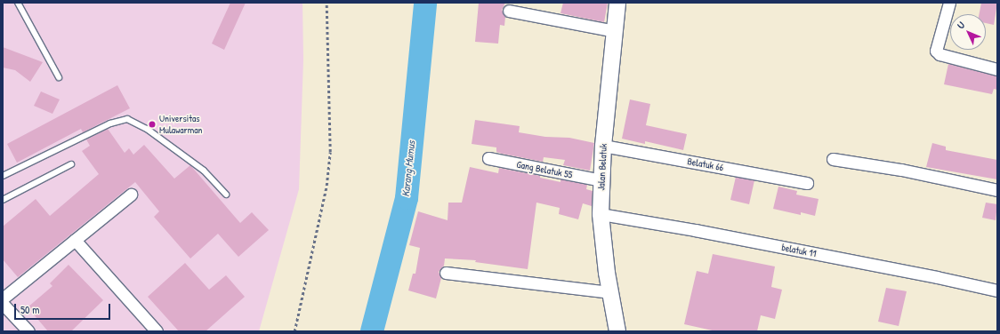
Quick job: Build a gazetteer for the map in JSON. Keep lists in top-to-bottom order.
{
  "streets": {
    "street": [
      "Belatuk 66",
      "Jalan Belatuk",
      "Gang Belatuk 55",
      "belatuk 11"
    ]
  },
  "crossings": [
    ["Belatuk 66", "Jalan Belatuk"],
    ["Jalan Belatuk", "Gang Belatuk 55"],
    ["Jalan Belatuk", "belatuk 11"]
  ],
  "water": ["Karang Mumus"],
  "places": ["Universitas Mulawarman"],
  "scale_bar": "50 m",
  "north": "top left"
}
